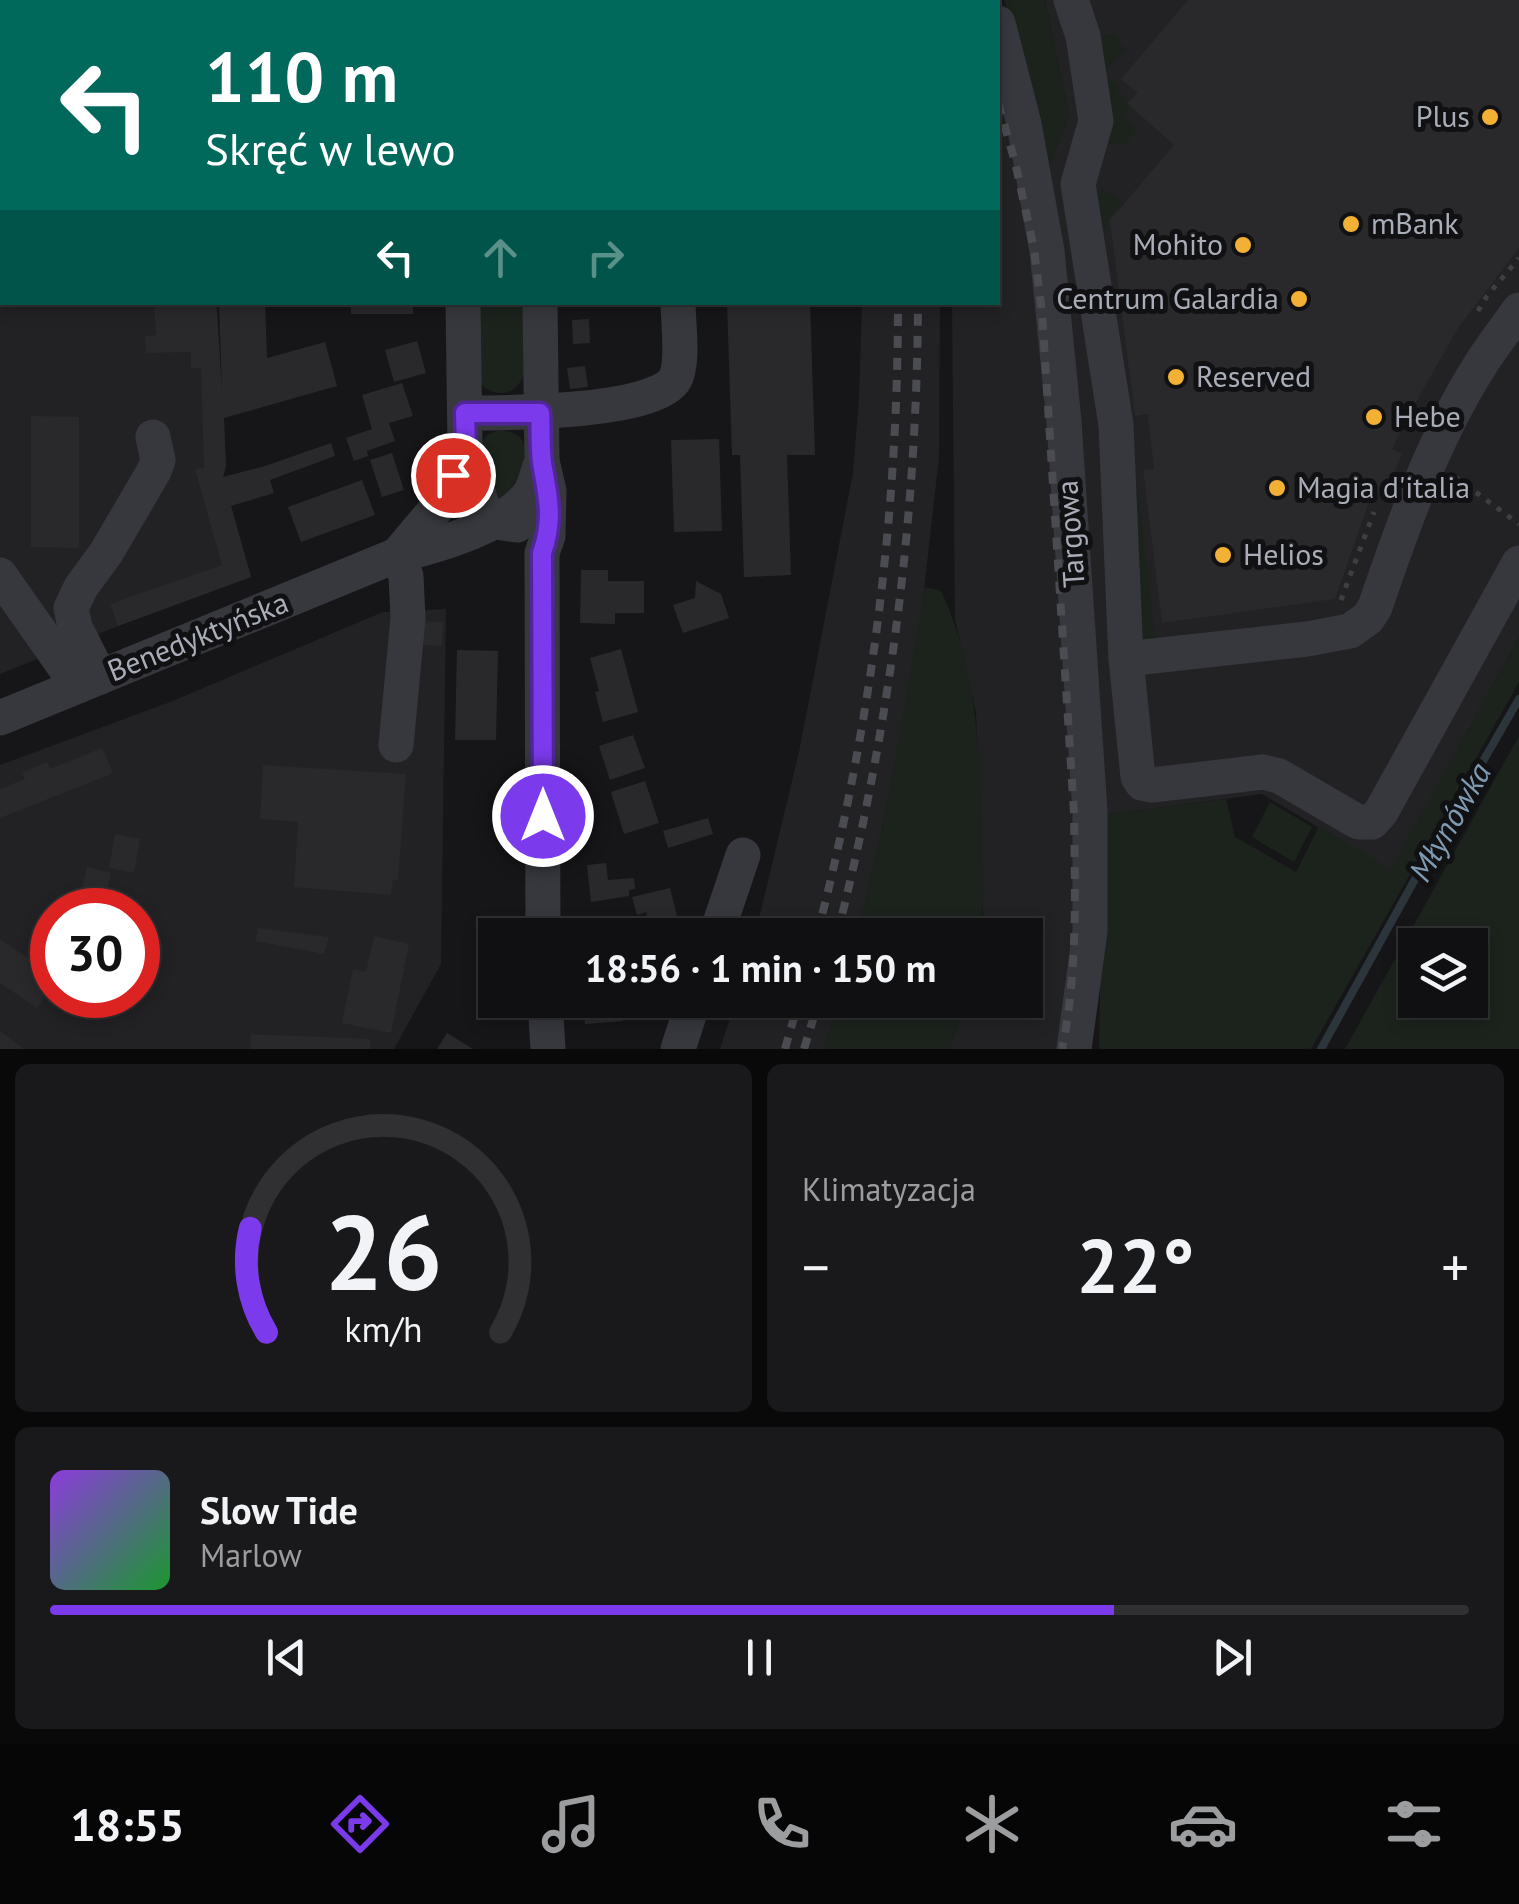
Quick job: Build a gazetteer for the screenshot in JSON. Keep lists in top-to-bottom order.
{
  "streets": {
    "street": ["Targowa", "Benedyktyńska"]
  },
  "water": ["Młynówka"],
  "places": [
    "Plus",
    "mBank",
    "Mohito",
    "Centrum Galardia",
    "Reserved",
    "Hebe",
    "Magia d'italia",
    "Helios"
  ],
  "page": {
    "turn": ["110 m", "Skręć w lewo"],
    "limit": "30",
    "trip": "18:56 · 1 min · 150 m",
    "tile": "Klimatyzacja",
    "heat": ["−", "22°", "+"],
    "song": ["Slow Tide", "Marlow"],
    "tabs": "18:55",
    "gauge": ["26", "km/h"]
  }
}
